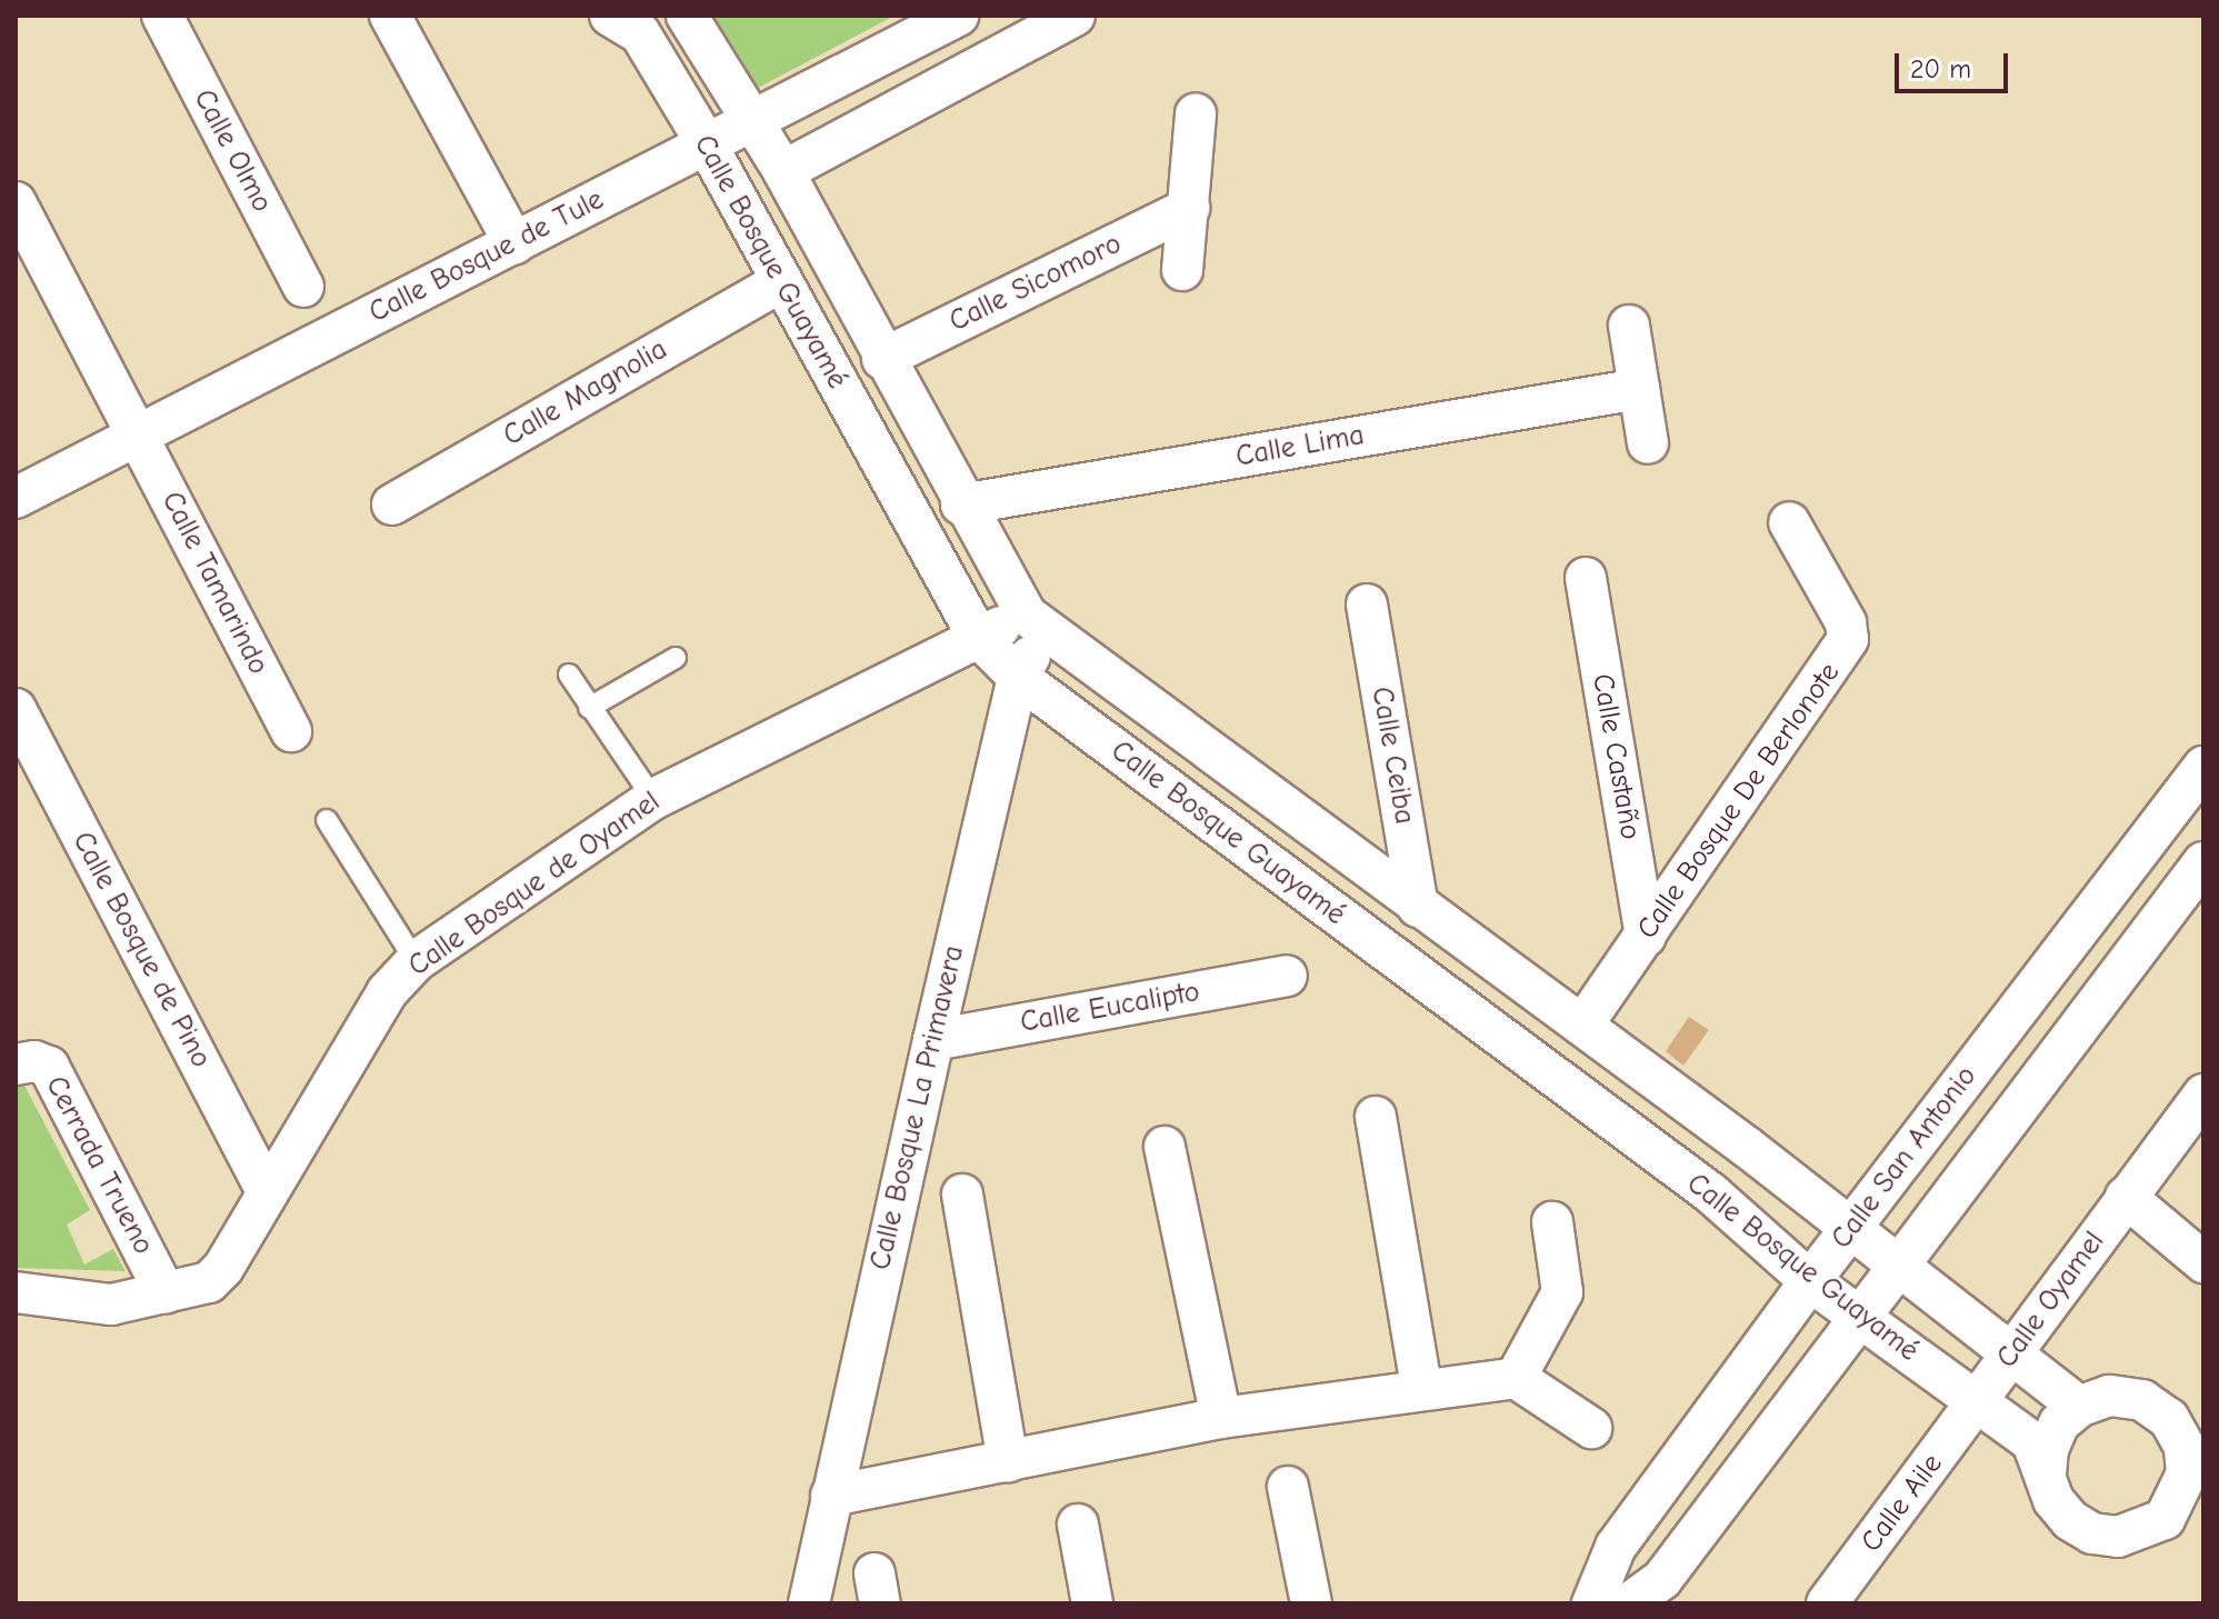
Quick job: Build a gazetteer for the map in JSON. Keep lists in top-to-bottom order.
{
  "streets": {
    "street": [
      "Calle Olmo",
      "Calle Bosque de Tule",
      "Calle Bosque Guayamé",
      "Calle Sicomoro",
      "Calle Magnolia",
      "Calle Lima",
      "Calle Tamarindo",
      "Calle Ceiba",
      "Calle Castaño",
      "Calle Bosque De Berlonote",
      "Calle Bosque de Oyamel",
      "Calle Bosque de Pino",
      "Calle Eucalipto",
      "Calle Bosque La Primavera",
      "Calle San Antonio",
      "Cerrada Trueno",
      "Calle Oyamel",
      "Calle Aile"
    ]
  },
  "crossings": [
    ["Calle Bosque de Tule", "Calle Bosque Guayamé"],
    ["Calle Bosque de Tule", "Calle Tamarindo"],
    ["Calle Bosque Guayamé", "Calle Sicomoro"],
    ["Calle Bosque Guayamé", "Calle Magnolia"],
    ["Calle Bosque Guayamé", "Calle Lima"],
    ["Calle Bosque Guayamé", "Calle Ceiba"],
    ["Calle Bosque Guayamé", "Calle Bosque De Berlonote"],
    ["Calle Bosque Guayamé", "Calle Bosque de Oyamel"],
    ["Calle Bosque Guayamé", "Calle Bosque La Primavera"],
    ["Calle Bosque Guayamé", "Calle San Antonio"],
    ["Calle Bosque Guayamé", "Calle Oyamel"],
    ["Calle Bosque Guayamé", "Calle Aile"],
    ["Calle Castaño", "Calle Bosque De Berlonote"],
    ["Calle Bosque de Oyamel", "Calle Bosque de Pino"],
    ["Calle Bosque de Oyamel", "Cerrada Trueno"],
    ["Calle Eucalipto", "Calle Bosque La Primavera"],
    ["Calle Oyamel", "Calle Aile"]
  ],
  "scale_bar": "20 m"
}
